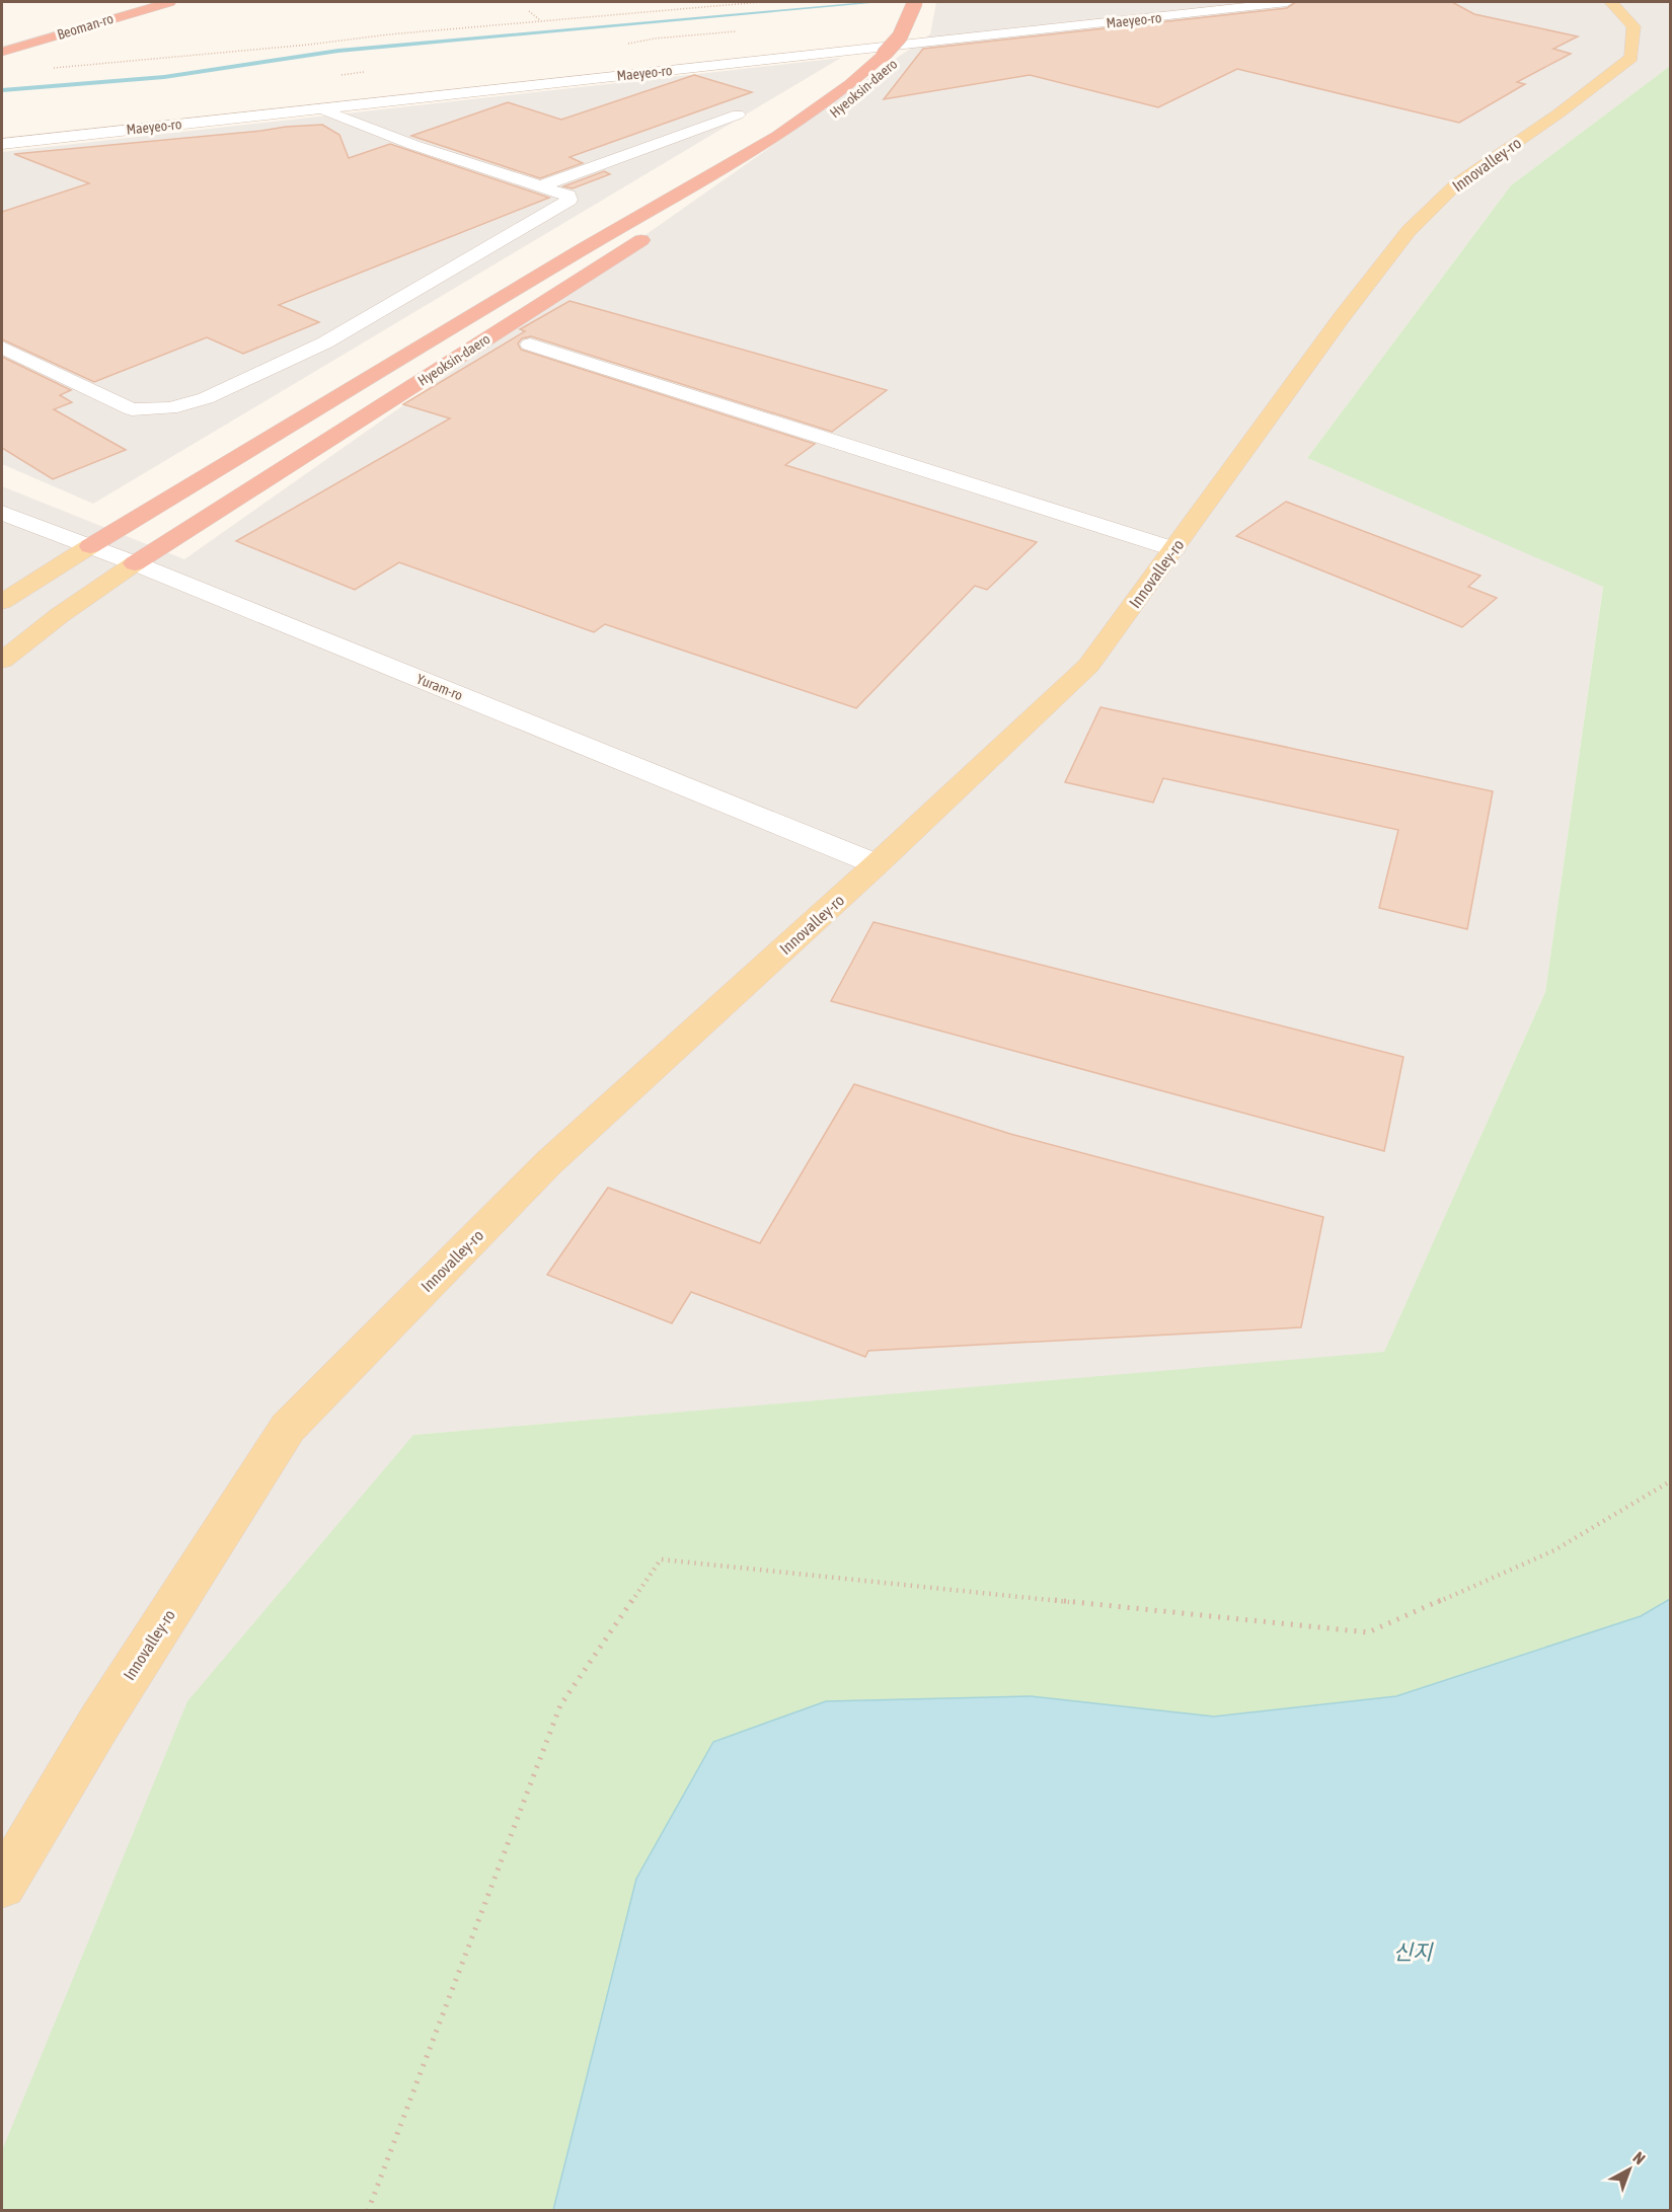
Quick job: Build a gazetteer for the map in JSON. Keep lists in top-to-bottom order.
{
  "streets": {
    "highway": ["Beoman-ro", "Hyeoksin-daero"],
    "main road": ["Innovalley-ro"],
    "street": ["Maeyeo-ro", "Yuram-ro"]
  },
  "crossings": [
    ["Hyeoksin-daero", "Yuram-ro"],
    ["Innovalley-ro", "Yuram-ro"]
  ],
  "water": ["신지"],
  "north": "top right"
}
